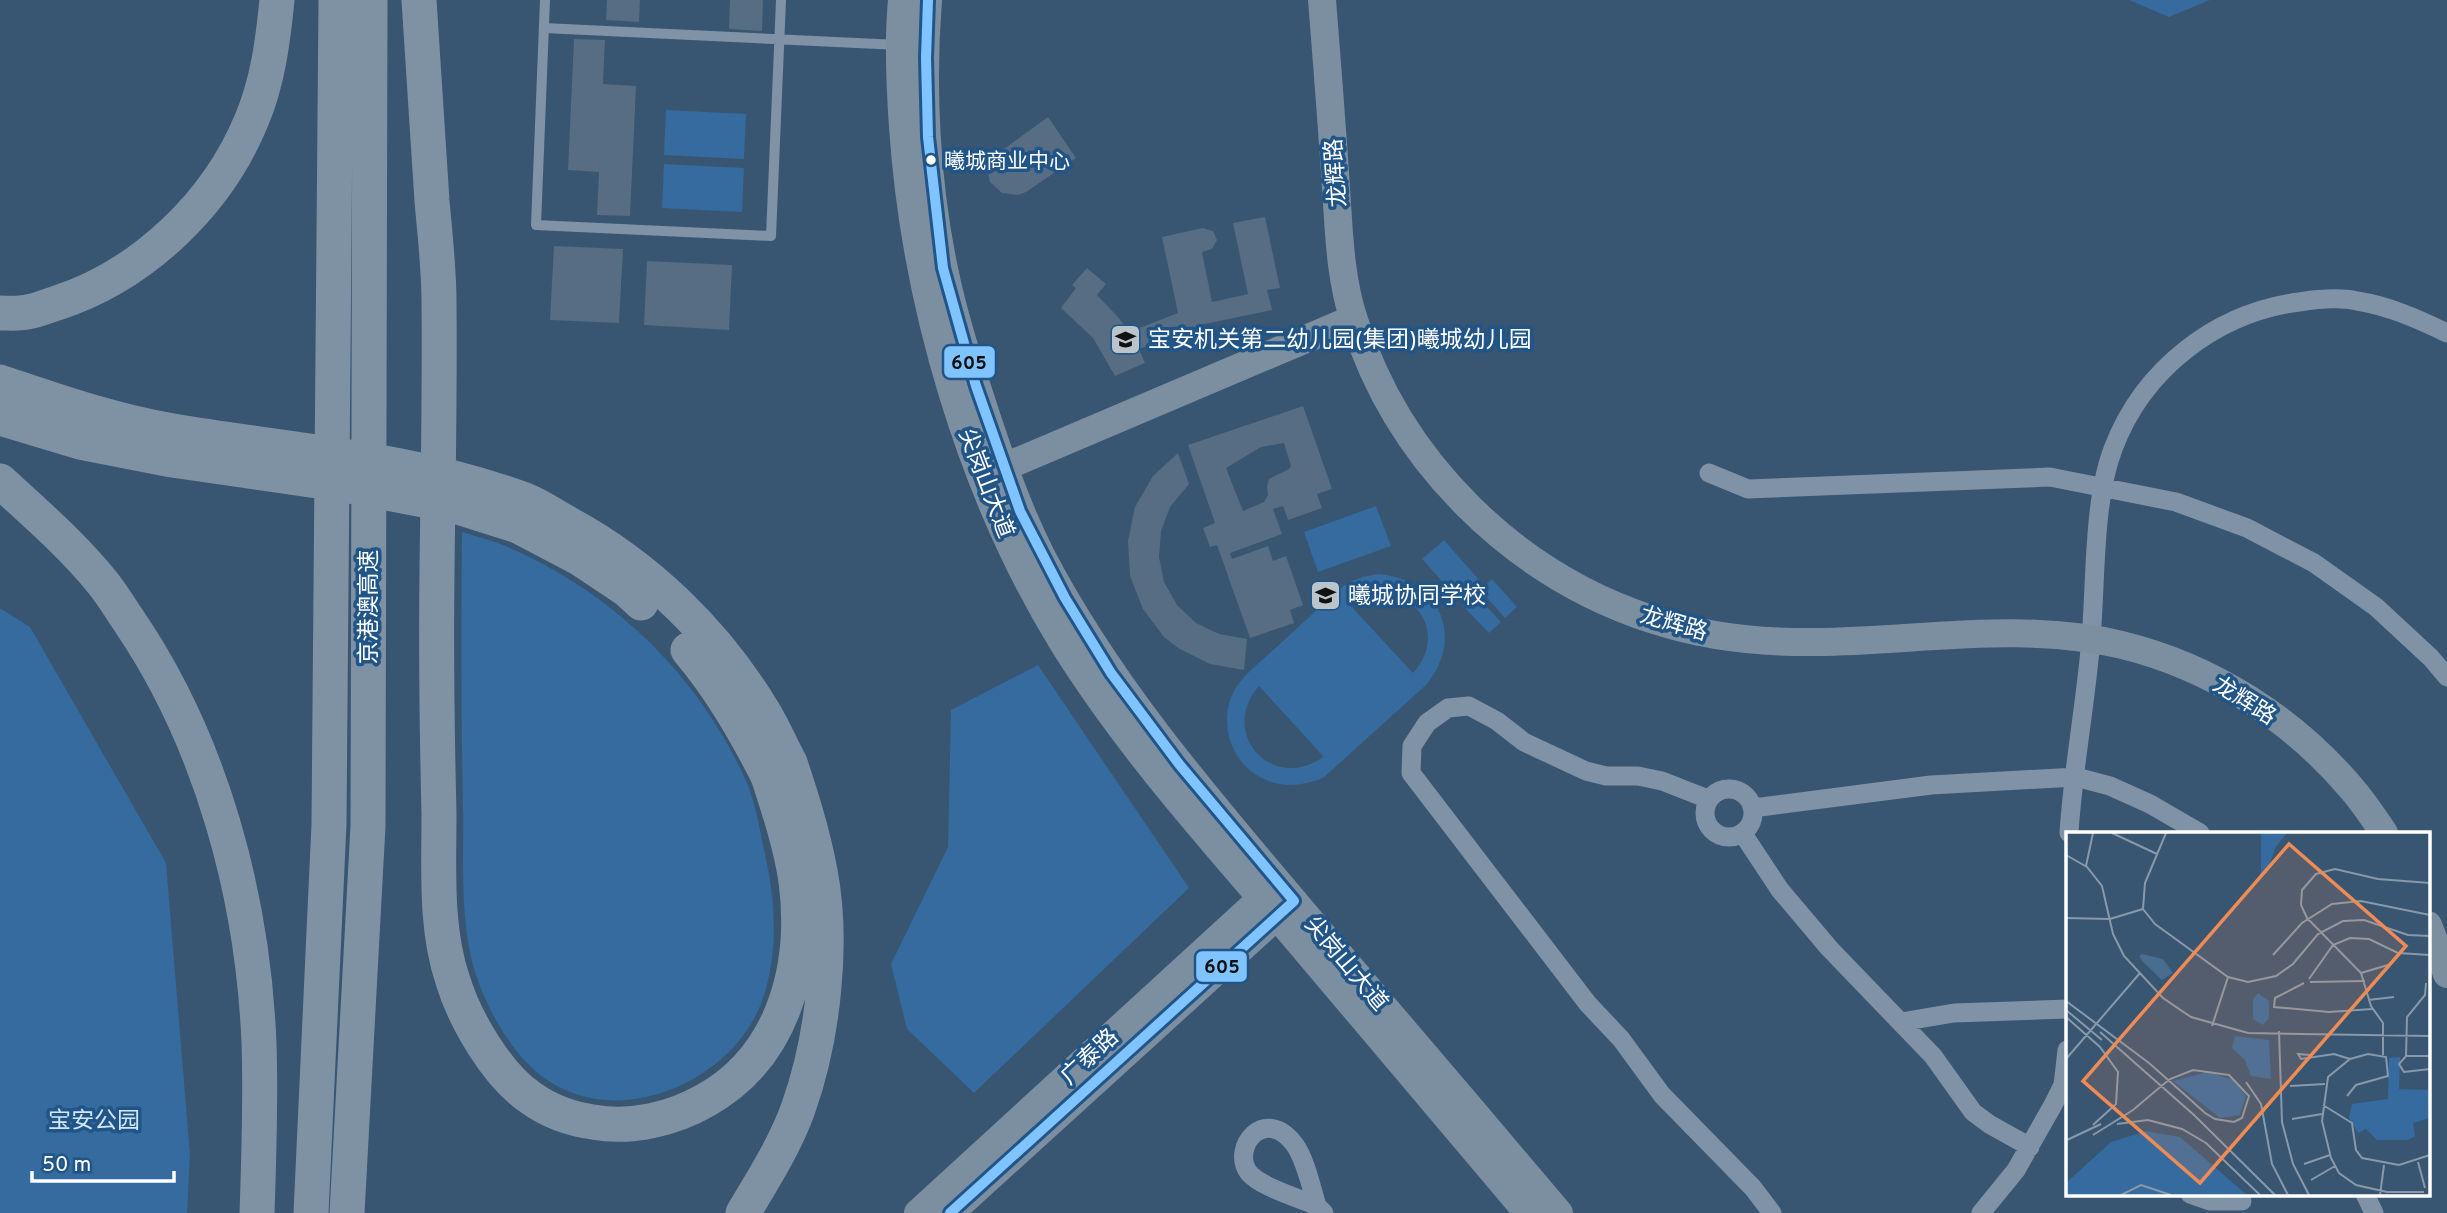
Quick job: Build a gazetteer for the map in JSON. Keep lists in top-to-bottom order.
{
  "streets": {
    "highway": ["京港澳高速"],
    "main road": ["龙辉路", "尖岗山大道", "广泰路"]
  },
  "crossings": [
    ["尖岗山大道", "广泰路"]
  ],
  "parks": ["宝安公园"],
  "places": {
    "other": ["曦城商业中心"],
    "school or university": ["宝安机关第二幼儿园(集团)曦城幼儿园", "曦城协同学校"]
  },
  "lines": ["transit line 605"],
  "scale_bar": "50 m"
}
